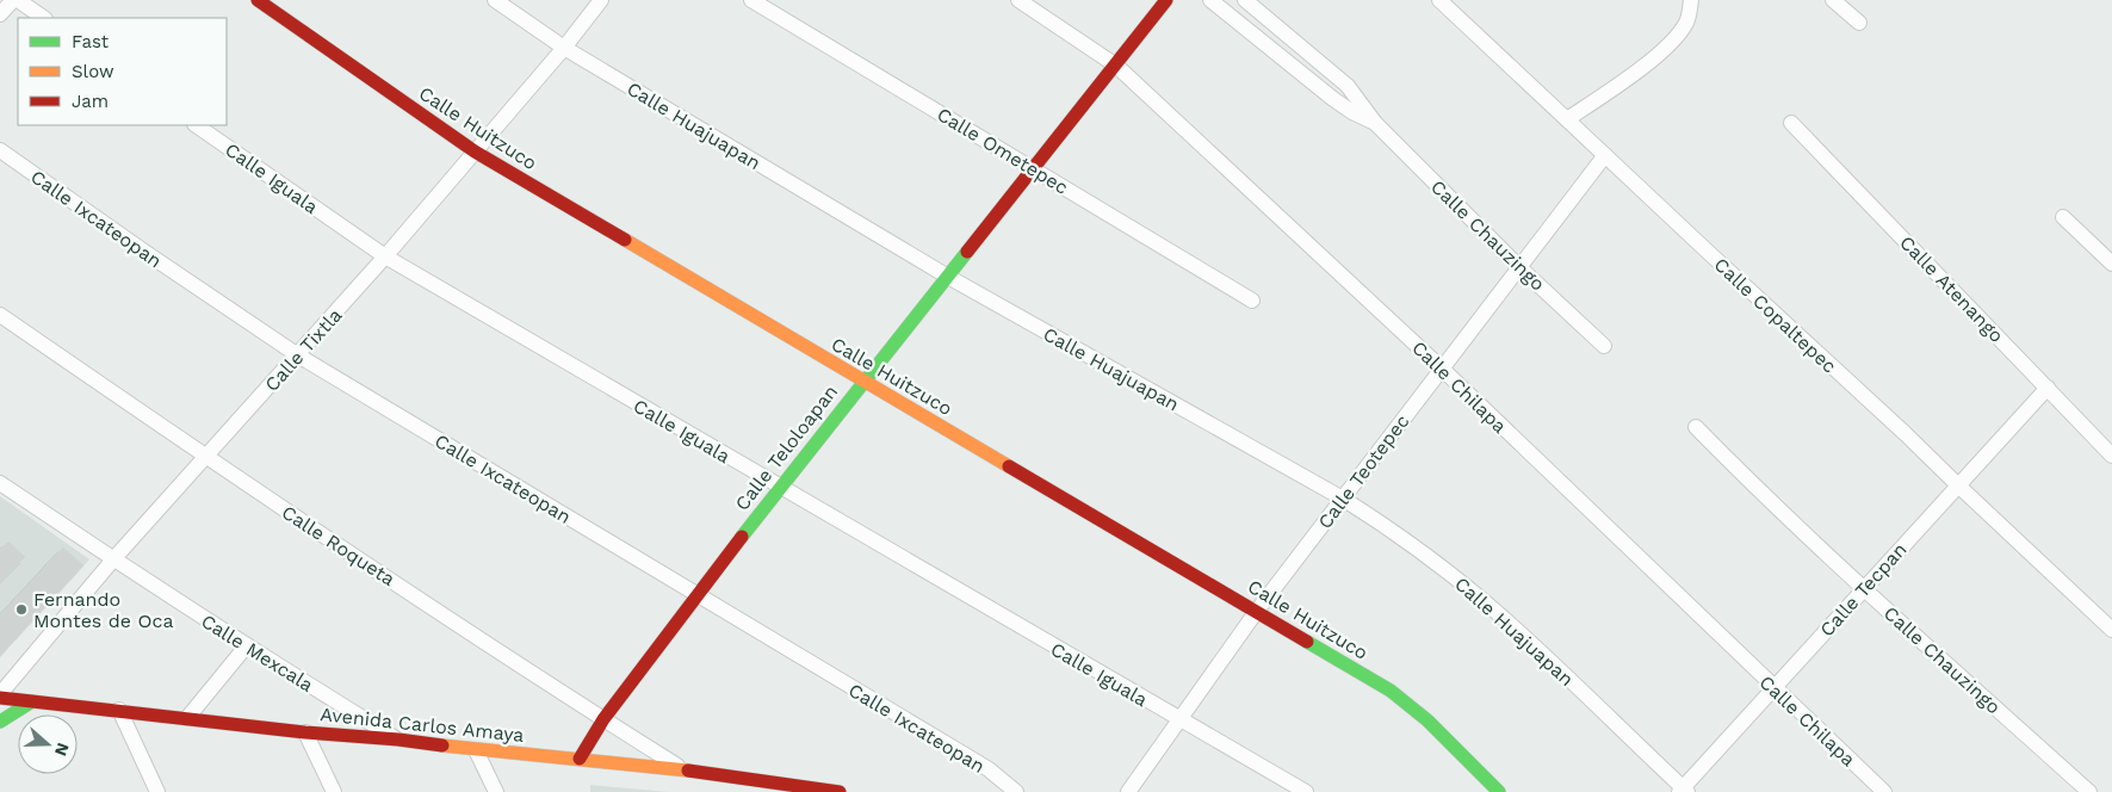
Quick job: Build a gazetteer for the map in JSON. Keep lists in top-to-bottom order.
{
  "streets": {
    "street": [
      "Calle Huajuapan",
      "Calle Huitzuco",
      "Calle Ometepec",
      "Calle Iguala",
      "Calle Ixcateopan",
      "Calle Chauzingo",
      "Calle Atenango",
      "Calle Copaltepec",
      "Calle Tixtla",
      "Calle Chilapa",
      "Calle Teloloapan",
      "Calle Teotepec",
      "Calle Roqueta",
      "Calle Tecpan",
      "Calle Mexcala",
      "Avenida Carlos Amaya"
    ]
  },
  "crossings": [
    ["Calle Huajuapan", "Calle Tixtla"],
    ["Calle Huajuapan", "Calle Teloloapan"],
    ["Calle Huajuapan", "Calle Teotepec"],
    ["Calle Huajuapan", "Calle Tecpan"],
    ["Calle Huitzuco", "Calle Tixtla"],
    ["Calle Huitzuco", "Calle Teloloapan"],
    ["Calle Huitzuco", "Calle Teotepec"],
    ["Calle Ometepec", "Calle Teloloapan"],
    ["Calle Iguala", "Calle Tixtla"],
    ["Calle Iguala", "Calle Teloloapan"],
    ["Calle Iguala", "Calle Teotepec"],
    ["Calle Ixcateopan", "Calle Tixtla"],
    ["Calle Ixcateopan", "Calle Teloloapan"],
    ["Calle Chauzingo", "Calle Teotepec"],
    ["Calle Chauzingo", "Calle Tecpan"],
    ["Calle Atenango", "Calle Tecpan"],
    ["Calle Copaltepec", "Calle Teotepec"],
    ["Calle Copaltepec", "Calle Tecpan"],
    ["Calle Tixtla", "Calle Roqueta"],
    ["Calle Tixtla", "Calle Mexcala"],
    ["Calle Tixtla", "Avenida Carlos Amaya"],
    ["Calle Chilapa", "Calle Teloloapan"],
    ["Calle Chilapa", "Calle Teotepec"],
    ["Calle Chilapa", "Calle Tecpan"],
    ["Calle Teloloapan", "Calle Roqueta"],
    ["Calle Teloloapan", "Avenida Carlos Amaya"],
    ["Calle Roqueta", "Avenida Carlos Amaya"],
    ["Calle Mexcala", "Avenida Carlos Amaya"]
  ],
  "places": ["Fernando Montes de Oca"],
  "legend": ["Fast", "Slow", "Jam"],
  "north": "right"
}
